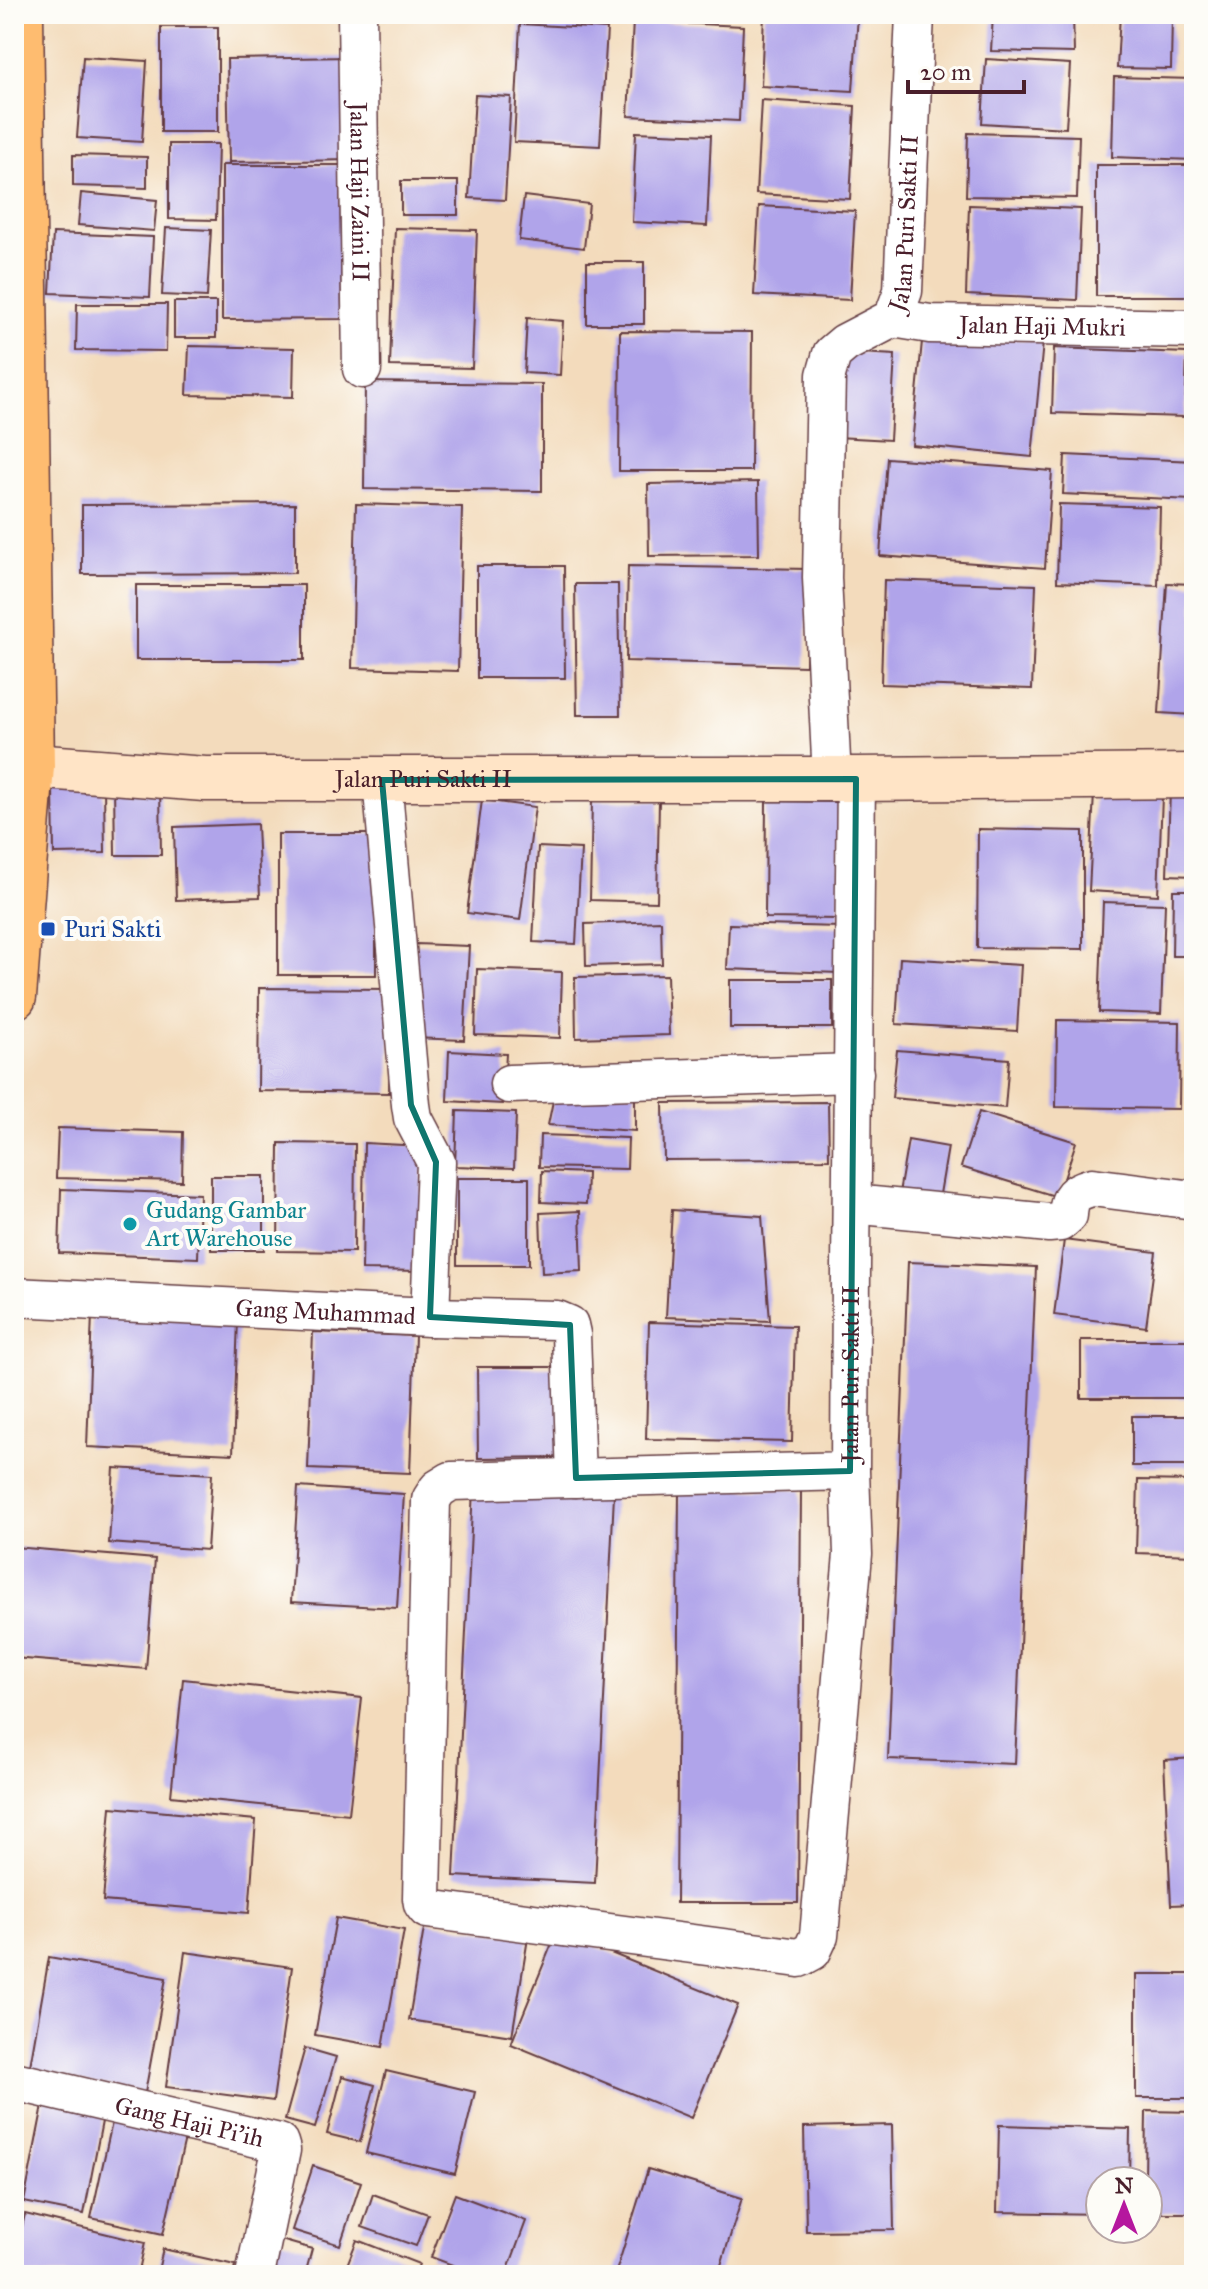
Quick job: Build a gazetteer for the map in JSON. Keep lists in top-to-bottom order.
{
  "streets": {
    "street": [
      "Jalan Haji Zaini II",
      "Jalan Puri Sakti II",
      "Jalan Haji Mukri",
      "Gang Muhammad",
      "Gang Haji Pi'ih"
    ]
  },
  "crossings": [
    ["Jalan Puri Sakti II", "Jalan Haji Mukri"],
    ["Jalan Puri Sakti II", "Gang Muhammad"]
  ],
  "places": {
    "transit": ["Puri Sakti"],
    "other": ["Gudang Gambar Art Warehouse"]
  },
  "scale_bar": "20 m",
  "north": "top"
}
